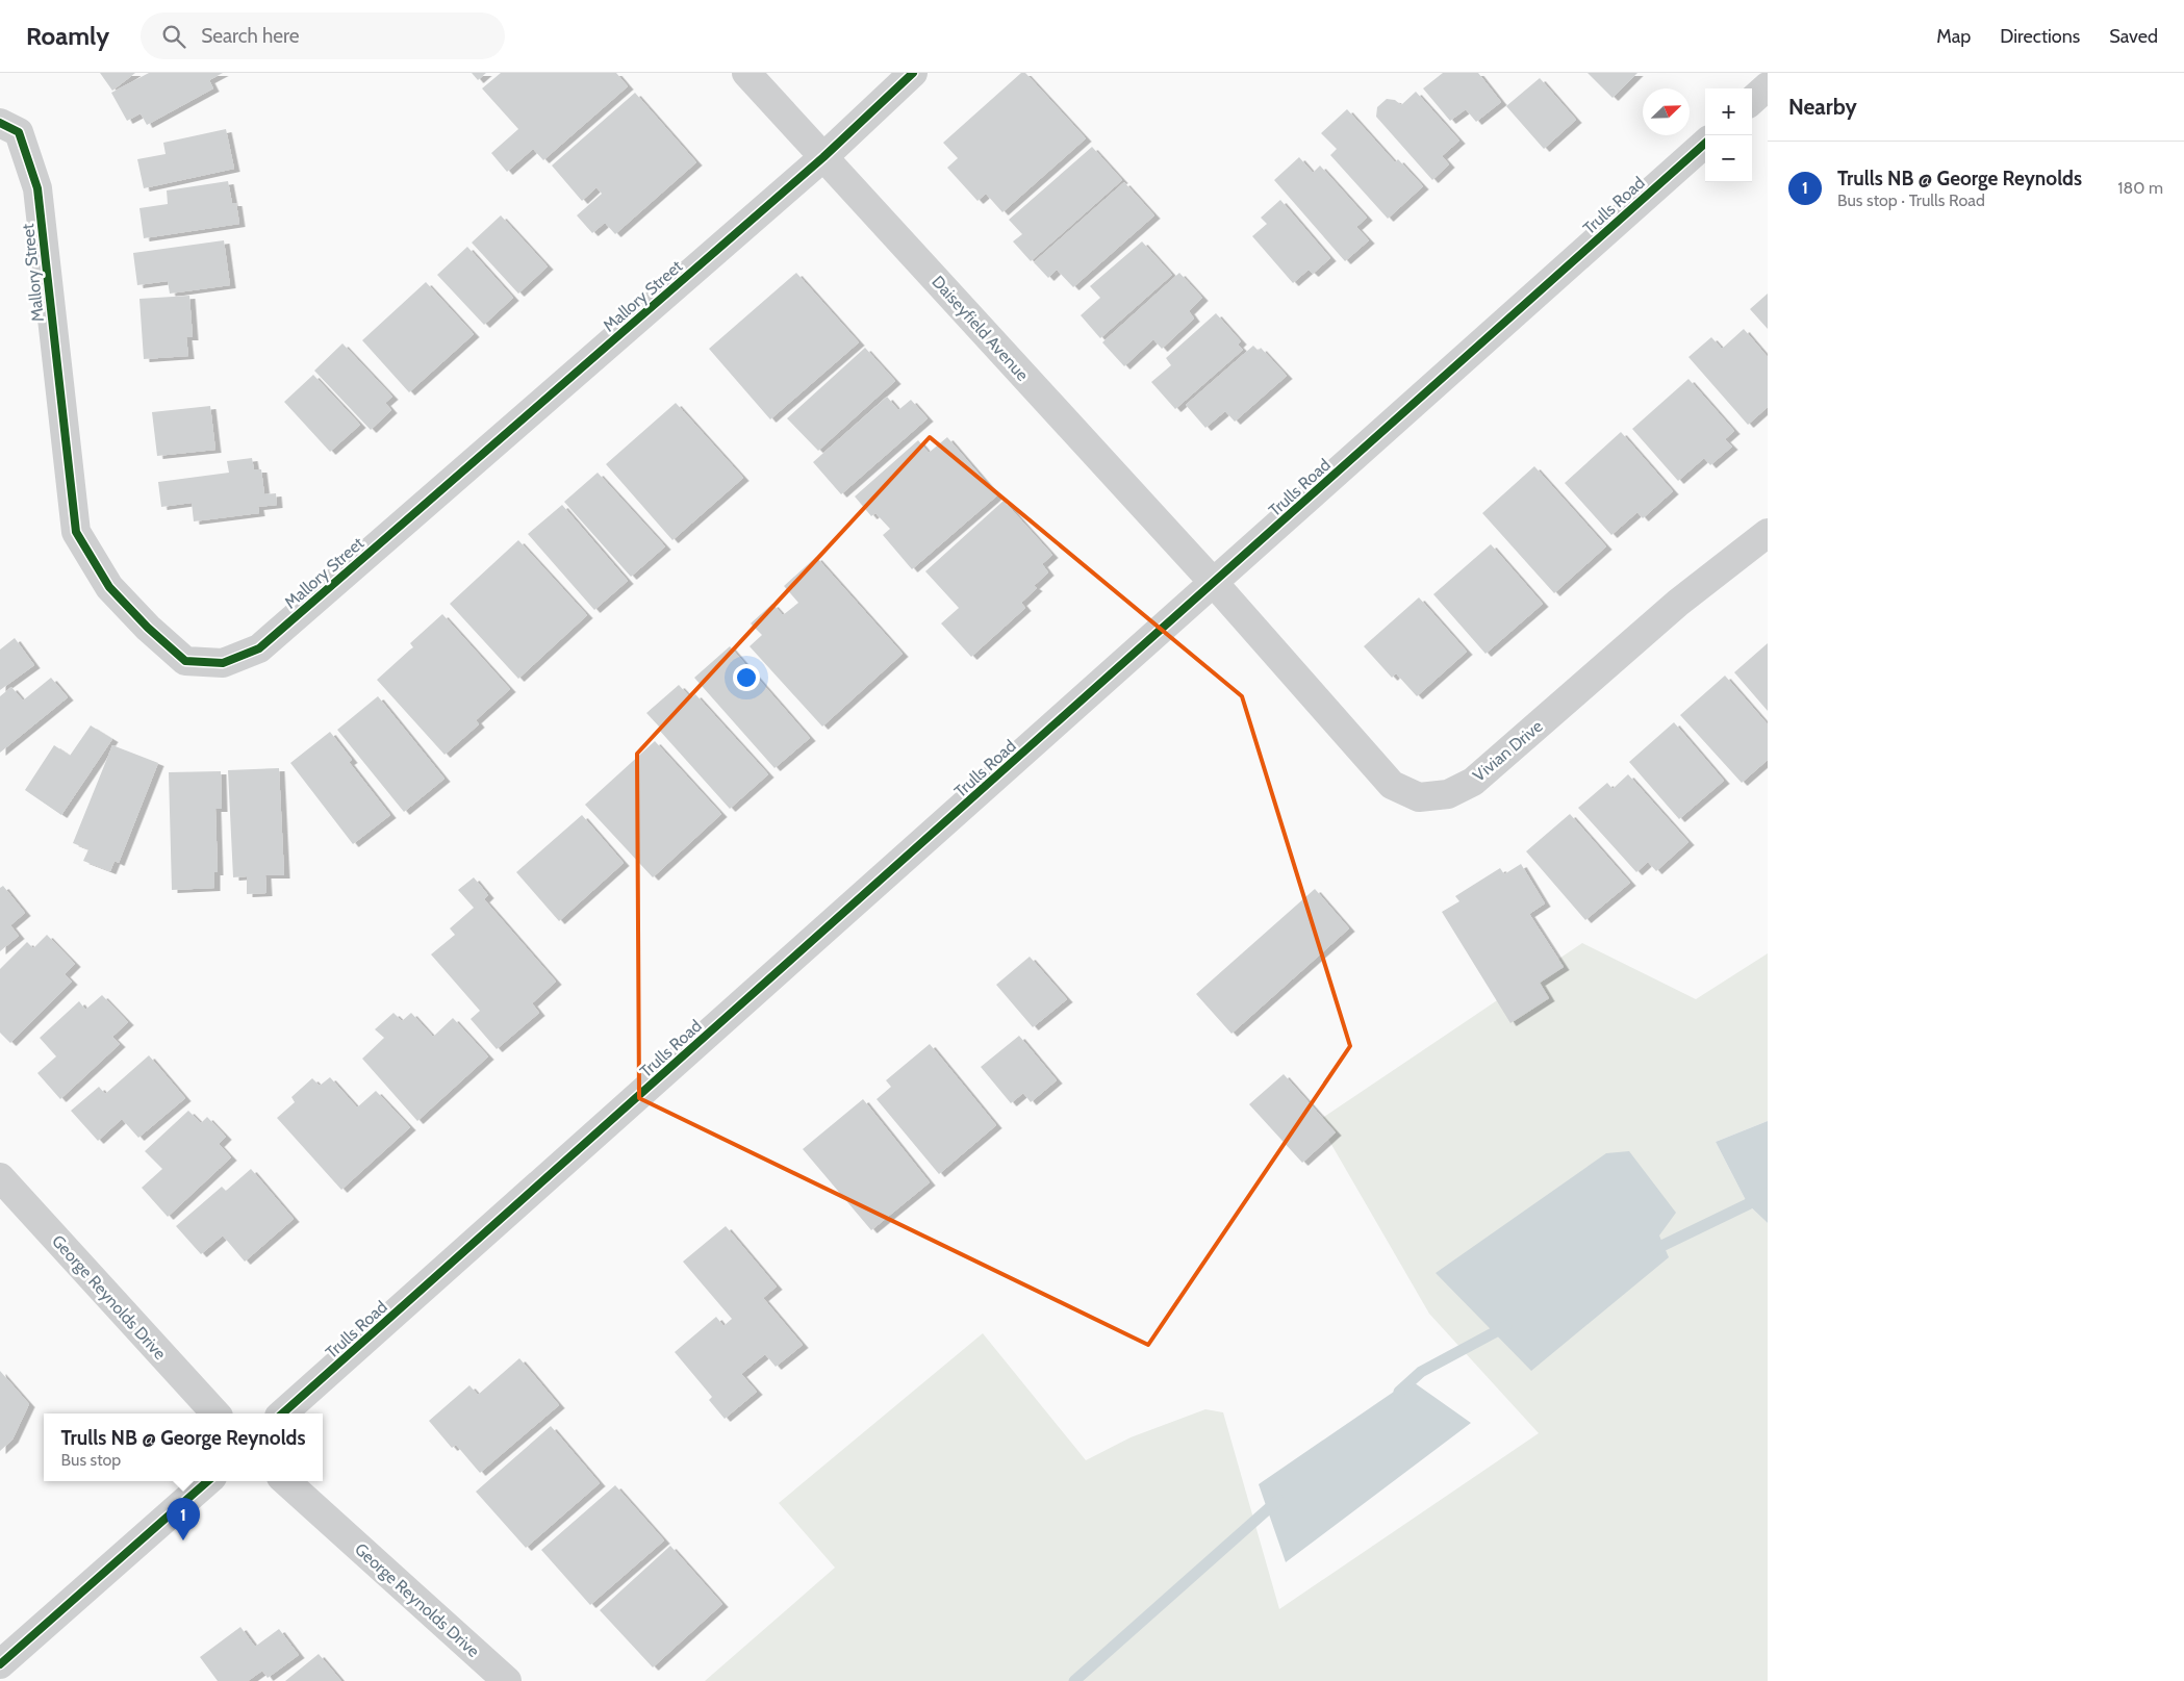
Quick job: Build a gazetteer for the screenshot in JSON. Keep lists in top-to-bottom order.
{
  "streets": {
    "street": [
      "Trulls Road",
      "Mallory Street",
      "Daiseyfield Avenue",
      "Vivian Drive",
      "George Reynolds Drive"
    ]
  },
  "crossings": [
    ["Trulls Road", "Daiseyfield Avenue"],
    ["Trulls Road", "Vivian Drive"],
    ["Mallory Street", "Daiseyfield Avenue"],
    ["Daiseyfield Avenue", "Vivian Drive"]
  ],
  "north": "top right",
  "page": {
    "header": "Roamly",
    "search": "Search here",
    "nav": ["Map", "Directions", "Saved"],
    "heading": "Nearby",
    "map_buttons": ["+", "−"],
    "list": [
      {
        "mark": "1",
        "name": "Trulls NB @ George Reynolds",
        "note": "Bus stop · Trulls Road",
        "value": "180 m"
      }
    ],
    "popup": ["Trulls NB @ George Reynolds", "Bus stop"],
    "pins": "1"
  }
}
